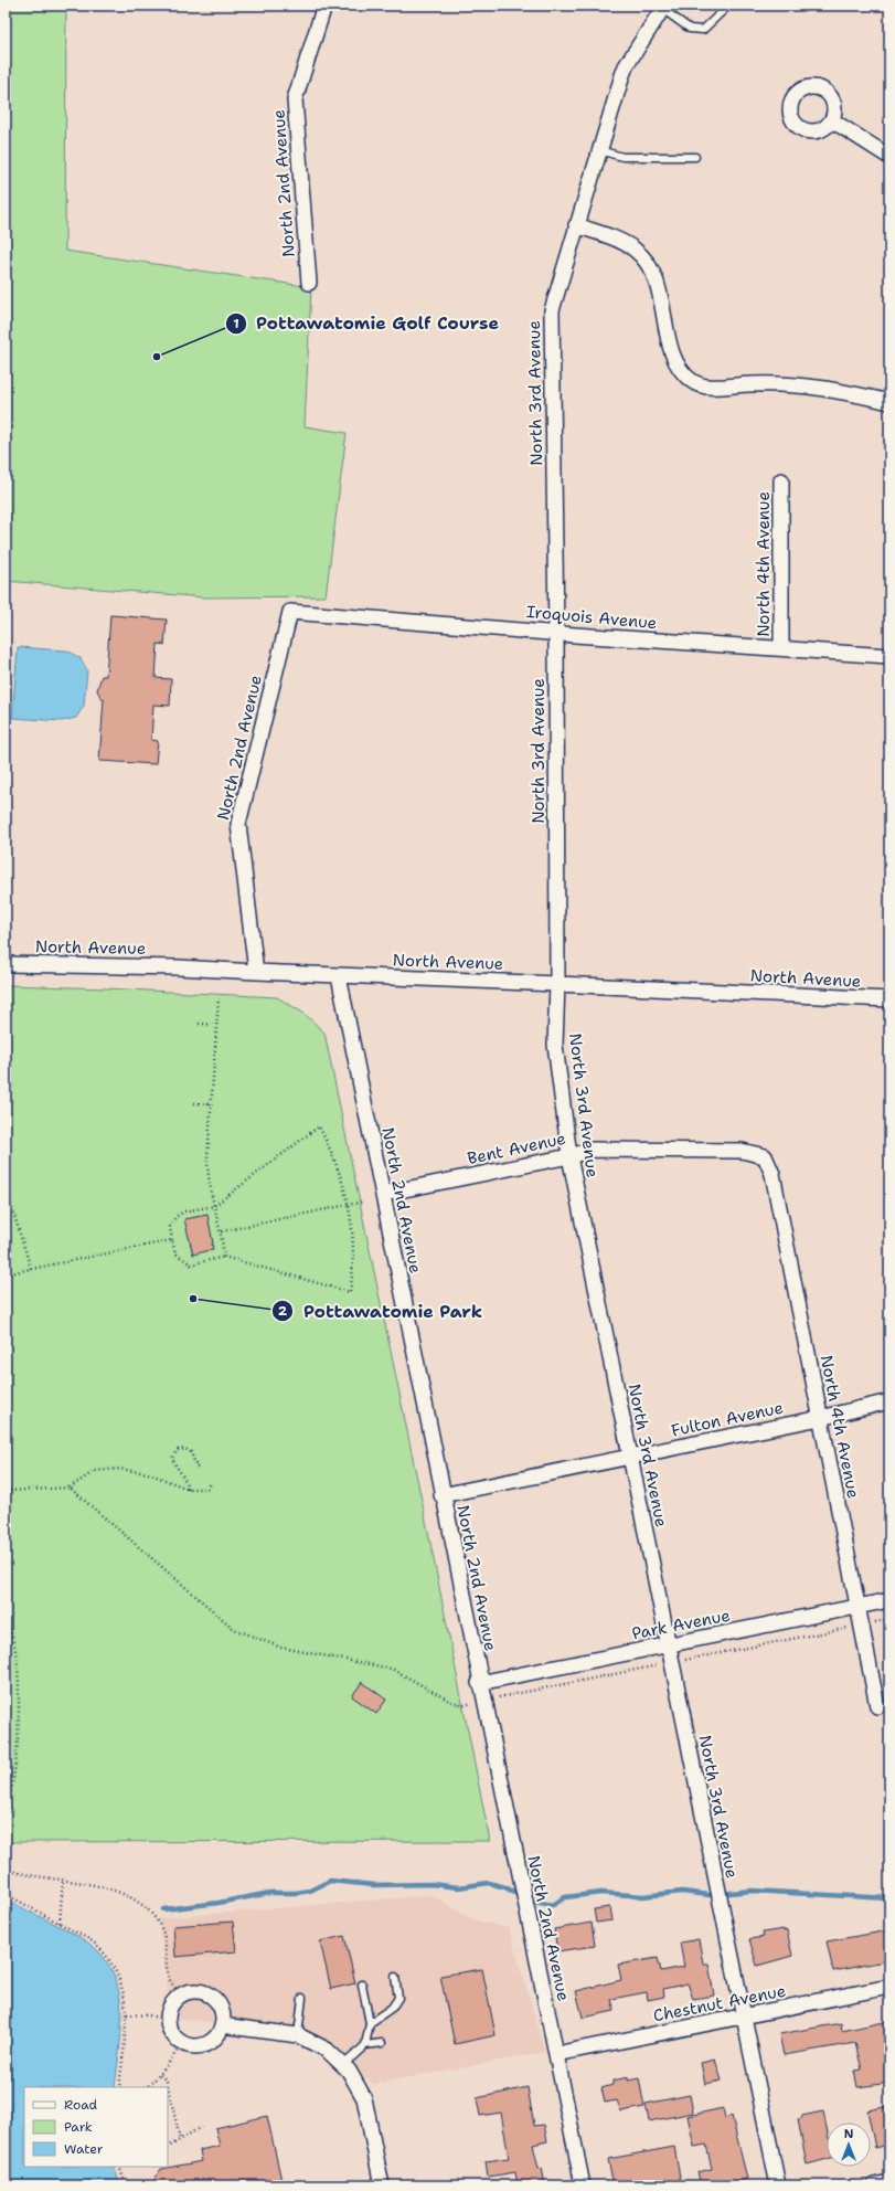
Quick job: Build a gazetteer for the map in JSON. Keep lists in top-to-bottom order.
{
  "streets": {
    "street": [
      "North 2nd Avenue",
      "North 3rd Avenue",
      "North 4th Avenue",
      "Iroquois Avenue",
      "North Avenue",
      "Bent Avenue",
      "Fulton Avenue",
      "Park Avenue",
      "Chestnut Avenue"
    ]
  },
  "crossings": [
    ["North 2nd Avenue", "Iroquois Avenue"],
    ["North 2nd Avenue", "North Avenue"],
    ["North 2nd Avenue", "Bent Avenue"],
    ["North 2nd Avenue", "Fulton Avenue"],
    ["North 2nd Avenue", "Park Avenue"],
    ["North 2nd Avenue", "Chestnut Avenue"],
    ["North 3rd Avenue", "Iroquois Avenue"],
    ["North 3rd Avenue", "North Avenue"],
    ["North 3rd Avenue", "Bent Avenue"],
    ["North 3rd Avenue", "Fulton Avenue"],
    ["North 3rd Avenue", "Park Avenue"],
    ["North 3rd Avenue", "Chestnut Avenue"],
    ["North 4th Avenue", "Iroquois Avenue"],
    ["North 4th Avenue", "Bent Avenue"],
    ["North 4th Avenue", "Fulton Avenue"],
    ["North 4th Avenue", "Park Avenue"]
  ],
  "places": ["Pottawatomie Golf Course", "Pottawatomie Park"],
  "legend": ["Road", "Park", "Water"],
  "north": "top"
}
